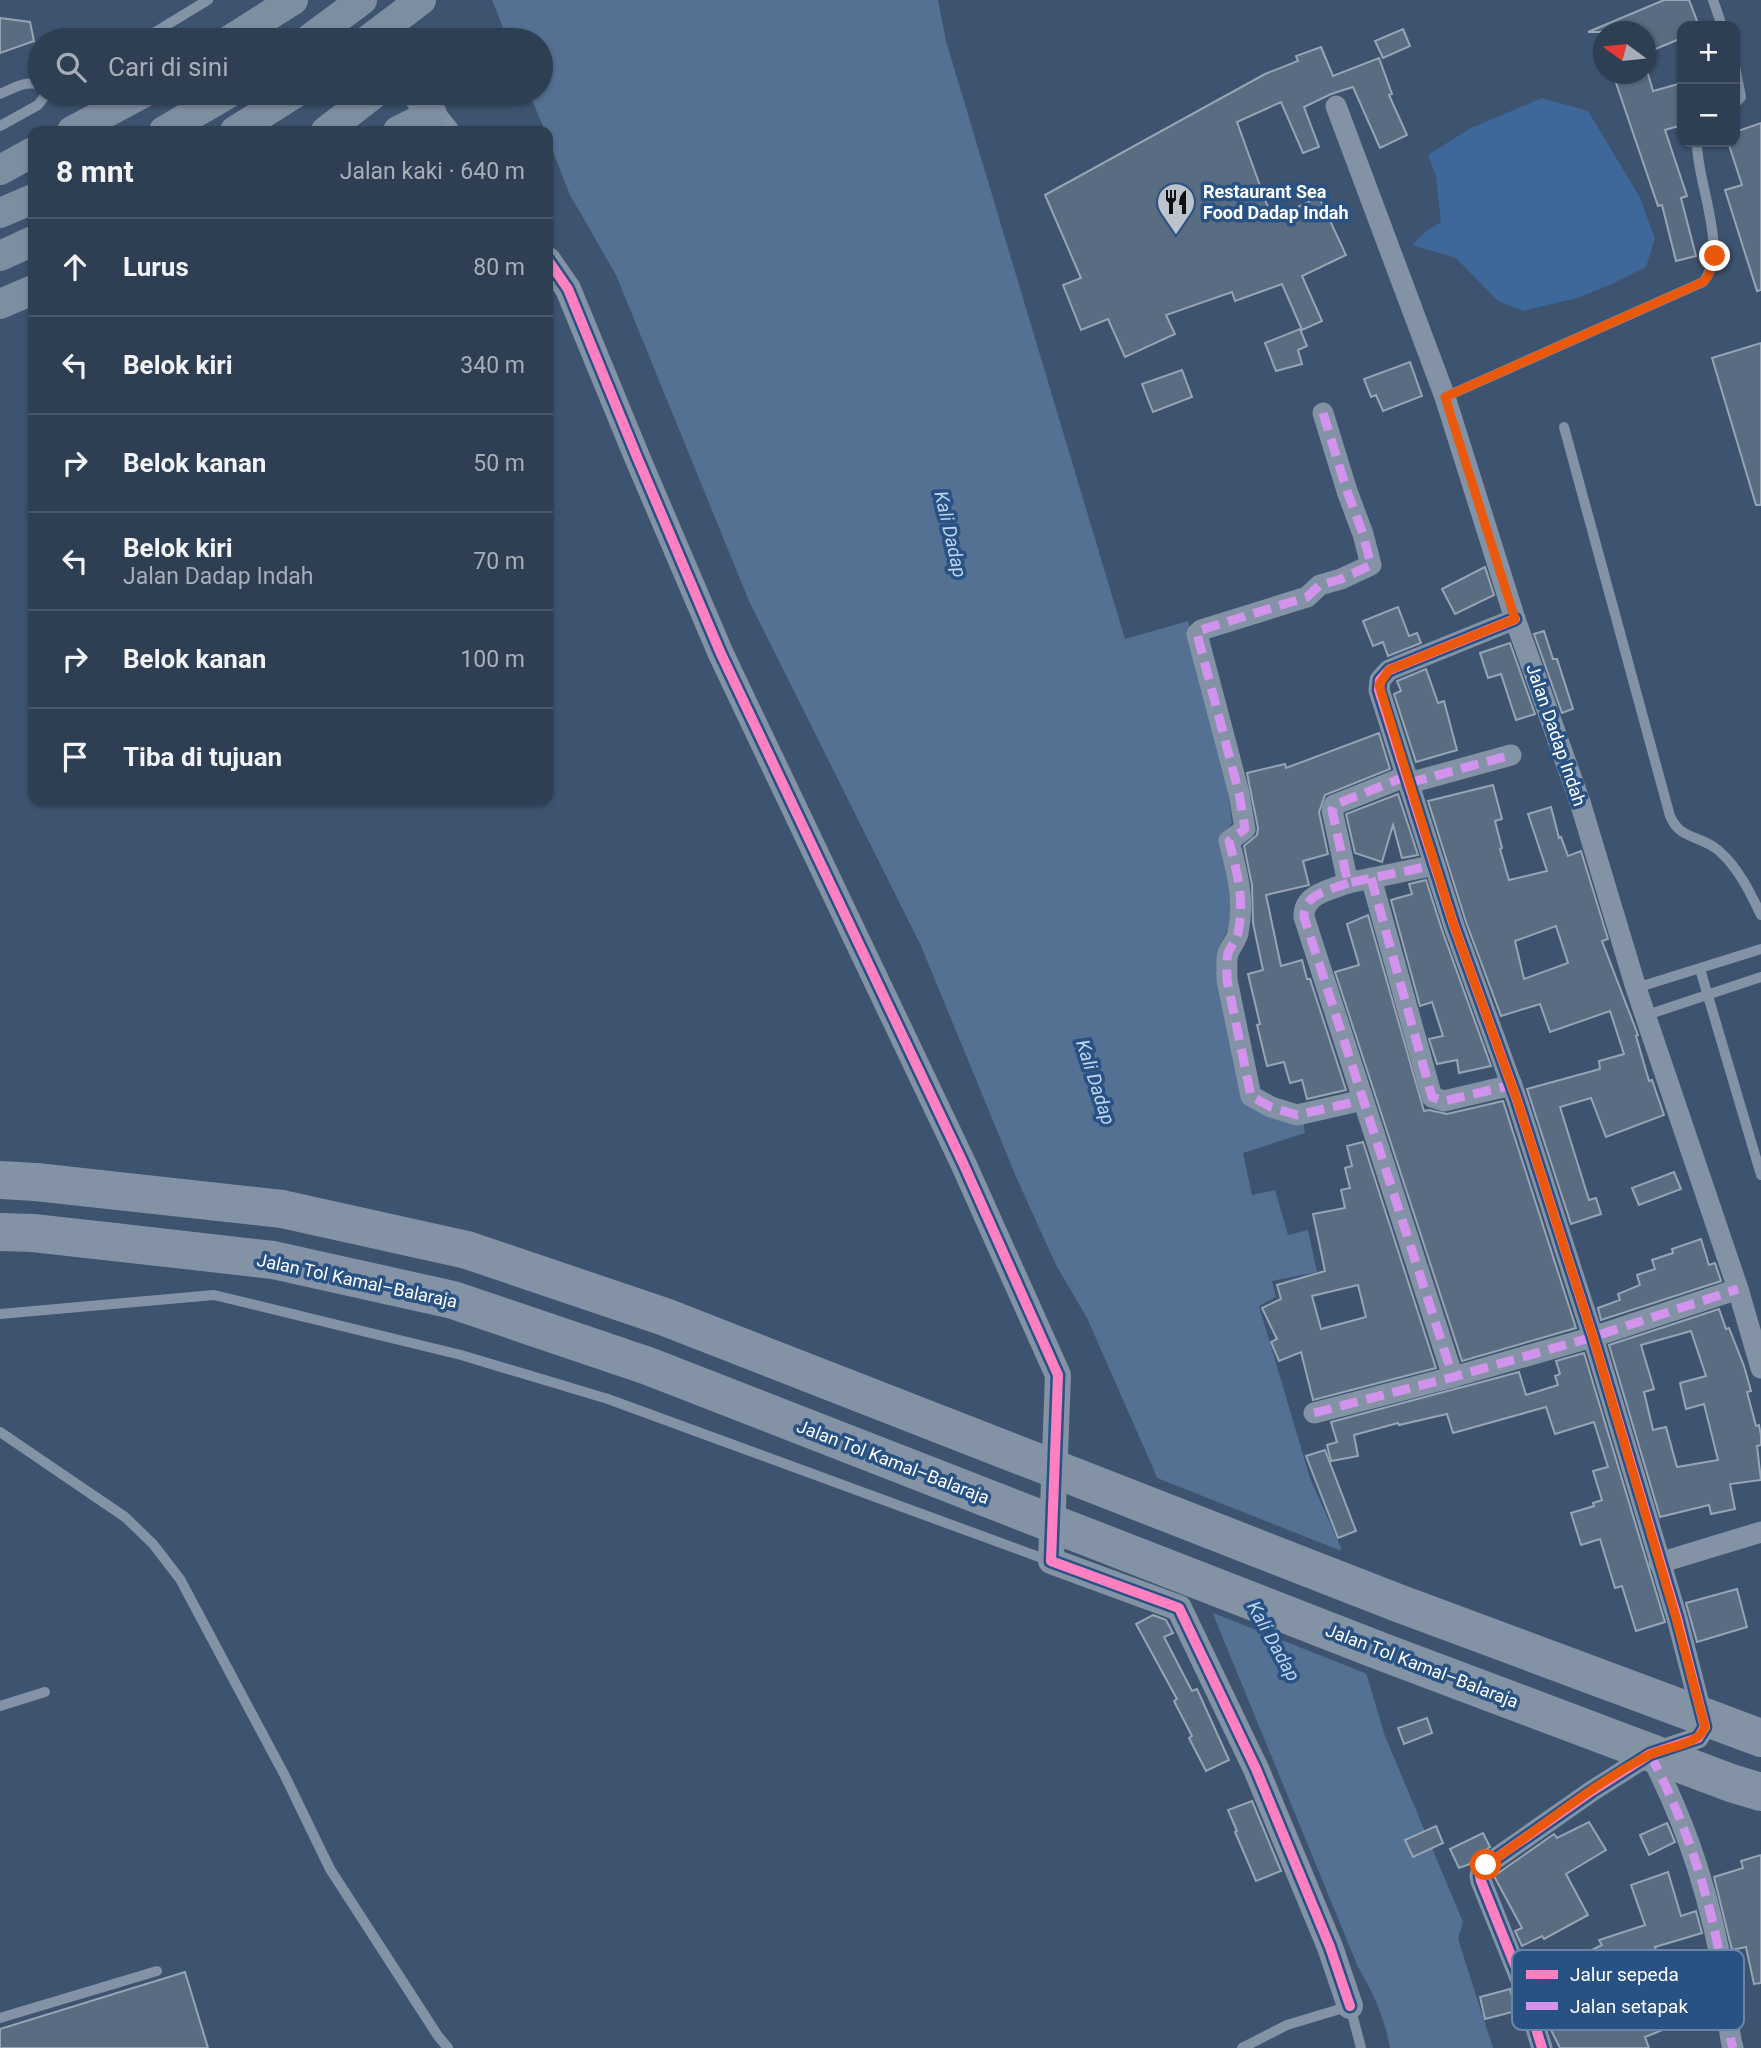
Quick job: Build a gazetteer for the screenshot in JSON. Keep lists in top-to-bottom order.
{
  "streets": {
    "highway": ["Jalan Tol Kamal–Balaraja"],
    "street": ["Jalan Dadap Indah"]
  },
  "water": ["Kali Dadap"],
  "places": {
    "restaurant": ["Restaurant Sea Food Dadap Indah"]
  },
  "legend": ["Jalur sepeda", "Jalan setapak"],
  "north": "left",
  "page": {
    "map_buttons": ["+", "−"],
    "search": "Cari di sini",
    "heading": ["8 mnt", "Jalan kaki · 640 m"],
    "list": [
      ["Lurus", "80 m"],
      ["Belok kiri", "340 m"],
      ["Belok kanan", "50 m"],
      ["Belok kiri", "Jalan Dadap Indah", "70 m"],
      ["Belok kanan", "100 m"],
      "Tiba di tujuan"
    ]
  }
}
